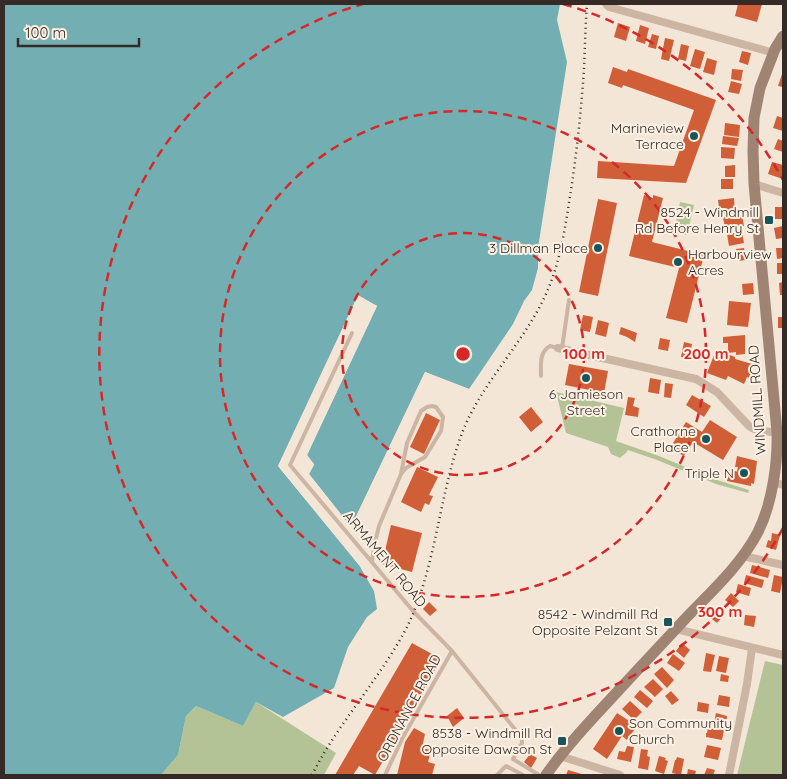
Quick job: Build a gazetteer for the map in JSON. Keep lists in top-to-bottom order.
{
  "streets": {
    "main road": ["WINDMILL ROAD"],
    "lane": ["ARMAMENT ROAD", "ORDNANCE ROAD"]
  },
  "crossings": [
    ["ARMAMENT ROAD", "ORDNANCE ROAD"]
  ],
  "places": {
    "other": [
      "Marineview Terrace",
      "3 Dillman Place",
      "Harbourview Acres",
      "6 Jamieson Street",
      "Crathorne Place I",
      "Triple N",
      "Son Community Church"
    ],
    "transit": ["8524 - Windmill Rd Before Henry St", "8542 - Windmill Rd Opposite Pelzant St", "8538 - Windmill Rd Opposite Dawson St"]
  },
  "scale_bar": "100 m",
  "rings": ["100 m", "200 m", "300 m"]
}
